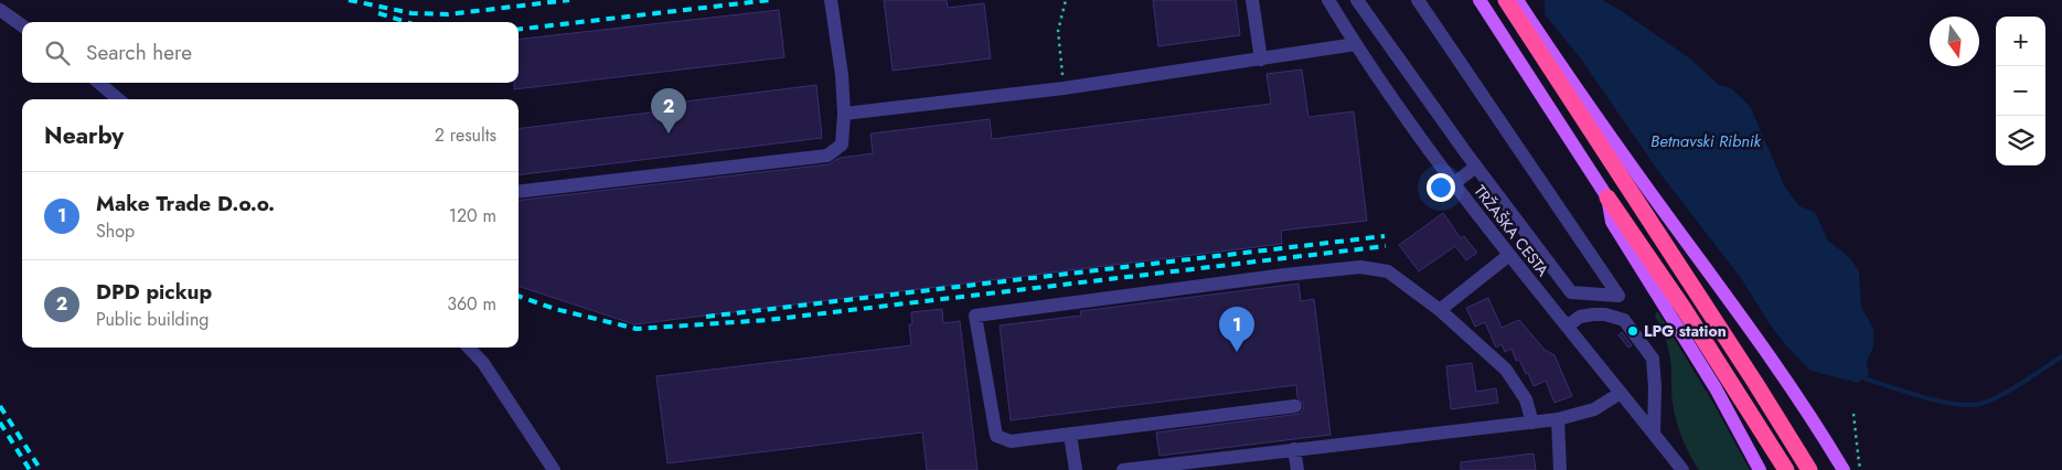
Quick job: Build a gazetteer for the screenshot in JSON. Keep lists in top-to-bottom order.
{
  "streets": {
    "street": ["TRŽAŠKA CESTA"]
  },
  "water": ["Betnavski Ribnik"],
  "places": ["LPG station"],
  "north": "bottom",
  "page": {
    "map_buttons": ["+", "−"],
    "search": "Search here",
    "pins": ["2", "1"],
    "heading": ["Nearby", "2 results"],
    "list": [
      {
        "mark": "1",
        "name": "Make Trade D.o.o.",
        "note": "Shop",
        "value": "120 m"
      },
      {
        "mark": "2",
        "name": "DPD pickup",
        "note": "Public building",
        "value": "360 m"
      }
    ]
  }
}
